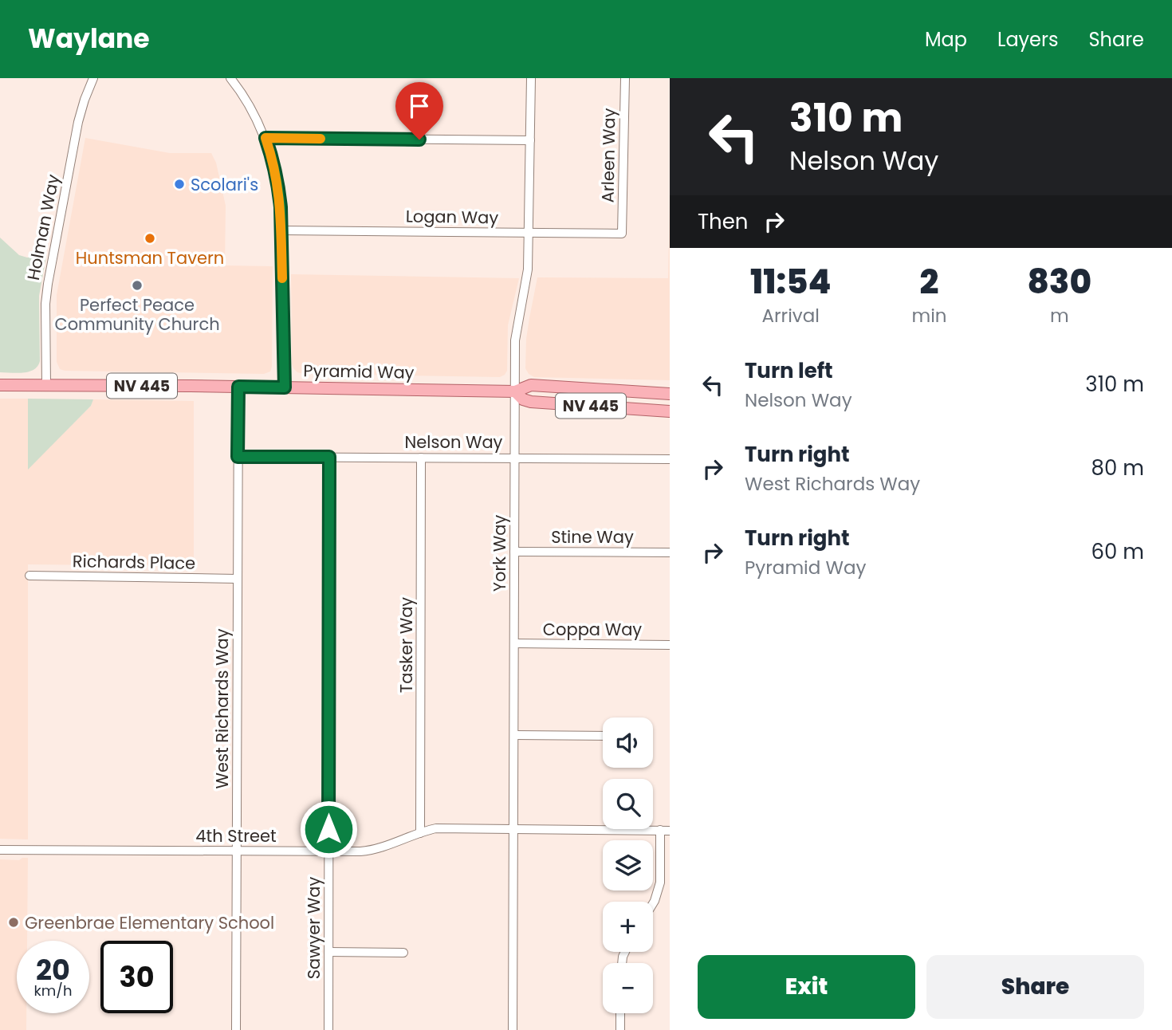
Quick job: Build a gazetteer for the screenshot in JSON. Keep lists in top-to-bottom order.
{
  "streets": {
    "main road": ["Pyramid Way", "NV 445"],
    "street": [
      "Arleen Way",
      "Logan Way",
      "Holman Way",
      "Nelson Way",
      "Stine Way",
      "York Way",
      "Richards Place",
      "Coppa Way",
      "Tasker Way",
      "West Richards Way",
      "4th Street",
      "Sawyer Way"
    ]
  },
  "crossings": [
    ["Arleen Way", "Logan Way"],
    ["Logan Way", "York Way"],
    ["Holman Way", "Pyramid Way"],
    ["Pyramid Way", "York Way"],
    ["Pyramid Way", "West Richards Way"],
    ["Nelson Way", "York Way"],
    ["Nelson Way", "Tasker Way"],
    ["Nelson Way", "West Richards Way"],
    ["Nelson Way", "Sawyer Way"],
    ["Stine Way", "York Way"],
    ["York Way", "Coppa Way"],
    ["York Way", "4th Street"],
    ["Richards Place", "West Richards Way"],
    ["Tasker Way", "4th Street"],
    ["West Richards Way", "4th Street"],
    ["4th Street", "Sawyer Way"]
  ],
  "places": [
    "Scolari's",
    "Huntsman Tavern",
    "Perfect Peace Community Church",
    "Greenbrae Elementary School"
  ],
  "page": {
    "header": "Waylane",
    "nav": ["Map", "Layers", "Share"],
    "turn": ["310 m", "Nelson Way"],
    "then": "Then",
    "eta": [
      "11:54",
      "Arrival",
      "2",
      "min",
      "830",
      "m"
    ],
    "list": [
      {
        "name": "Turn left",
        "note": "Nelson Way",
        "value": "310 m"
      },
      {
        "name": "Turn right",
        "note": "West Richards Way",
        "value": "80 m"
      },
      {
        "name": "Turn right",
        "note": "Pyramid Way",
        "value": "60 m"
      }
    ],
    "map_buttons": ["+", "−"],
    "speed": "20 km/h",
    "limit": "30",
    "buttons": ["Exit", "Share"]
  }
}
